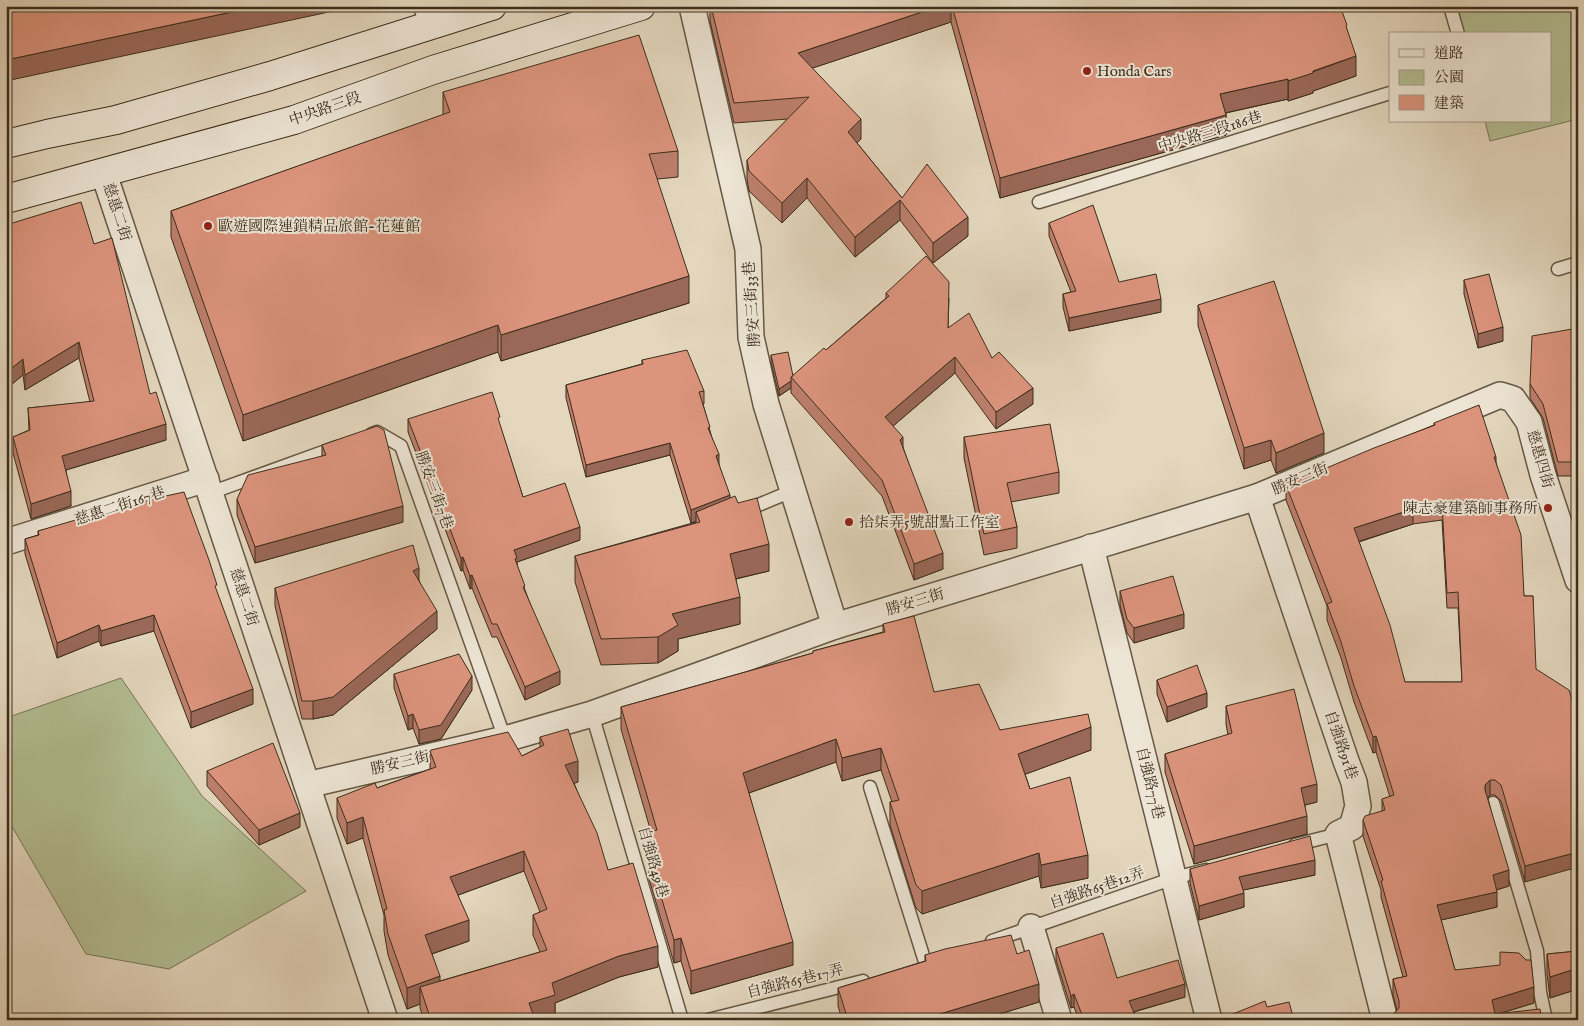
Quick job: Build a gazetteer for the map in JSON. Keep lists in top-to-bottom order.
{
  "streets": {
    "street": [
      "中央路三段",
      "慈惠二街",
      "勝安三街33巷",
      "慈惠四街",
      "勝安三街",
      "慈惠二街167巷",
      "自強路91巷",
      "自強路77巷"
    ],
    "lane": [
      "中央路三段186巷",
      "勝安三街7巷",
      "自強路49巷",
      "自強路65巷12弄",
      "自強路65巷17弄"
    ]
  },
  "crossings": [
    ["中央路三段", "慈惠二街"],
    ["慈惠二街", "勝安三街"],
    ["慈惠二街", "勝安三街7巷"],
    ["慈惠二街", "慈惠二街167巷"],
    ["勝安三街33巷", "勝安三街"],
    ["慈惠四街", "勝安三街"],
    ["勝安三街", "勝安三街7巷"],
    ["勝安三街", "自強路91巷"],
    ["勝安三街", "自強路77巷"],
    ["勝安三街", "自強路49巷"],
    ["勝安三街7巷", "慈惠二街167巷"],
    ["自強路77巷", "自強路65巷12弄"]
  ],
  "places": [
    "Honda Cars",
    "歐遊國際連鎖精品旅館-花蓮館",
    "陳志豪建築師事務所",
    "拾柒弄5號甜點工作室"
  ],
  "legend": ["道路", "公園", "建築"]
}
